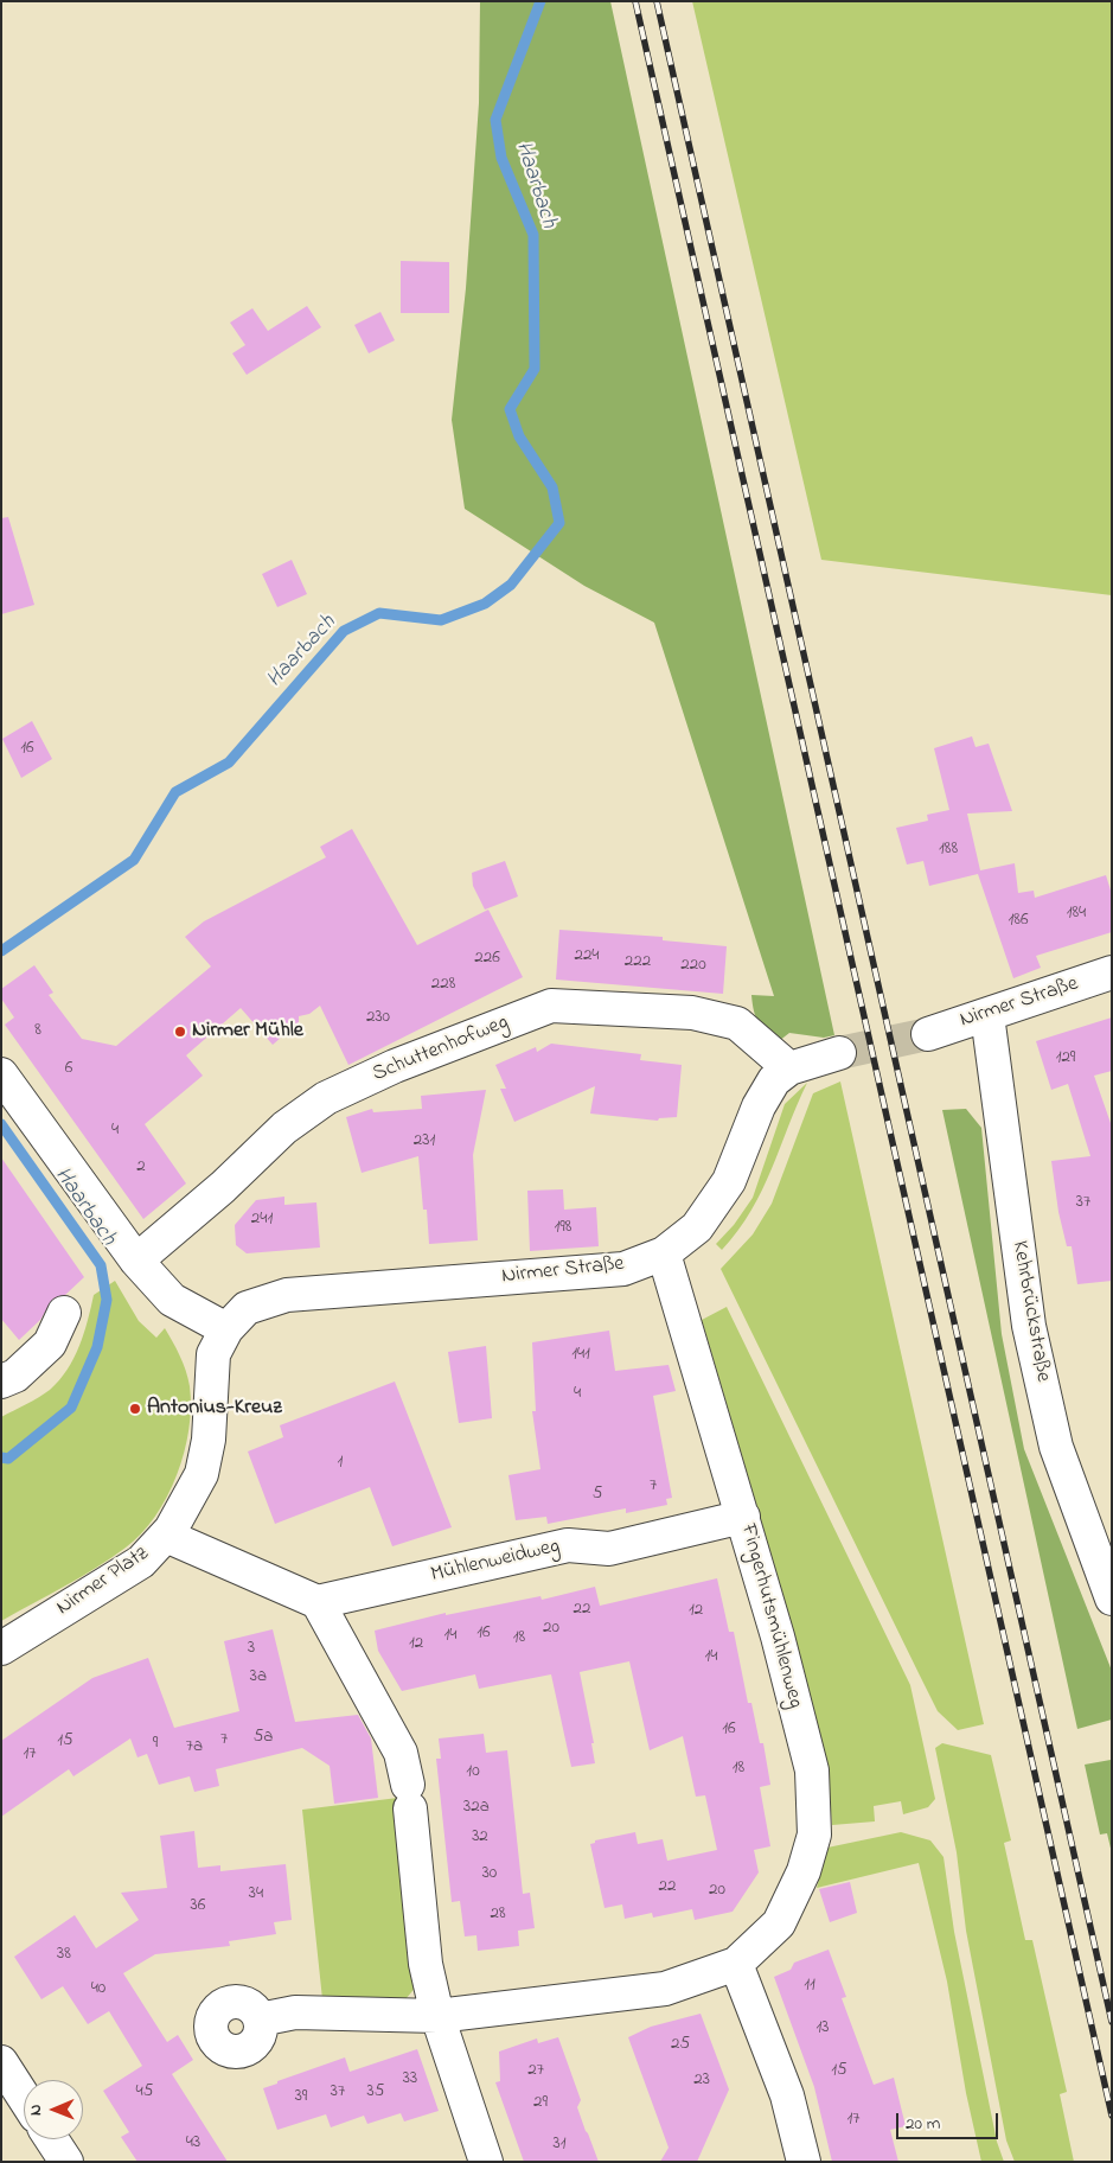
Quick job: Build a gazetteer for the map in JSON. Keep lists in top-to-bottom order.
{
  "streets": {
    "street": [
      "Nirmer Straße",
      "Schuttenhofweg",
      "Kehrbrückstraße",
      "Mühlenweidweg",
      "Nirmer Platz",
      "Fingerhutsmühlenweg"
    ]
  },
  "crossings": [
    ["Nirmer Straße", "Schuttenhofweg"],
    ["Nirmer Straße", "Kehrbrückstraße"],
    ["Nirmer Straße", "Nirmer Platz"],
    ["Nirmer Straße", "Fingerhutsmühlenweg"],
    ["Mühlenweidweg", "Fingerhutsmühlenweg"]
  ],
  "water": ["Haarbach"],
  "places": ["Nirmer Mühle", "Antonius-Kreuz"],
  "house_numbers": [
    "16",
    "188",
    "184",
    "186",
    "224",
    "226",
    "222",
    "220",
    "228",
    "230",
    "8",
    "129",
    "6",
    "4",
    "231",
    "2",
    "37",
    "241",
    "198",
    "141",
    "4",
    "1",
    "7",
    "5",
    "22",
    "12",
    "20",
    "16",
    "14",
    "18",
    "12",
    "3",
    "14",
    "3a",
    "16",
    "5a",
    "7",
    "15",
    "9",
    "7a",
    "17",
    "18",
    "10",
    "32a",
    "32",
    "30",
    "22",
    "20",
    "34",
    "36",
    "28",
    "38",
    "11",
    "40",
    "13",
    "25",
    "27",
    "15",
    "33",
    "23",
    "45",
    "37",
    "35",
    "39",
    "29",
    "17",
    "43",
    "31"
  ],
  "scale_bar": "20 m",
  "north": "left"
}
